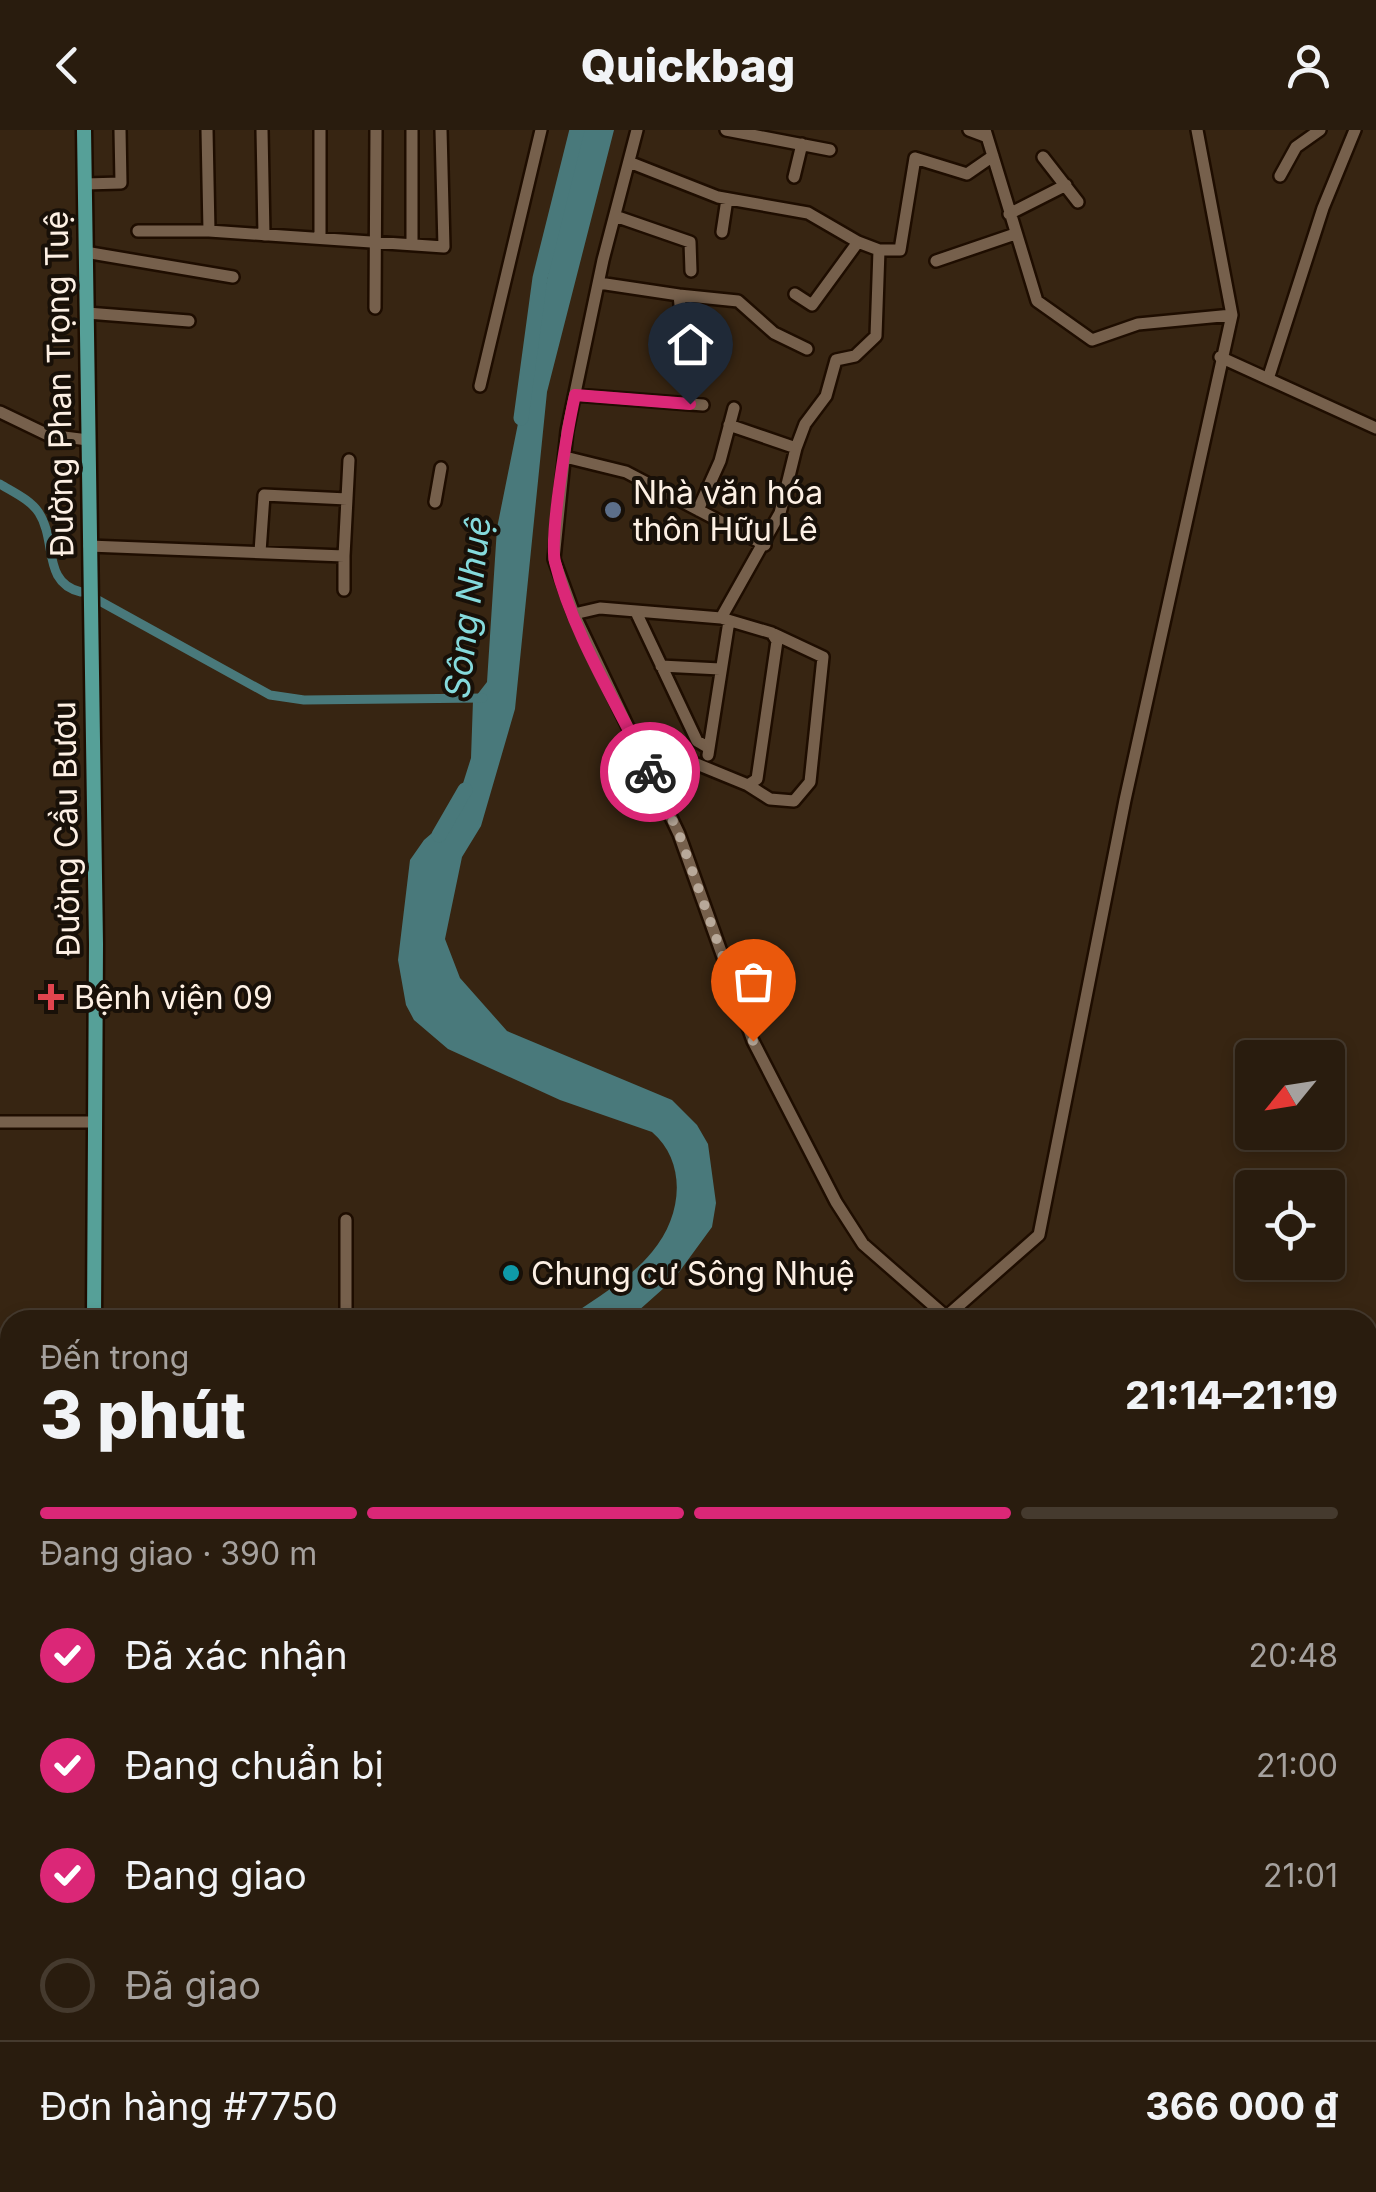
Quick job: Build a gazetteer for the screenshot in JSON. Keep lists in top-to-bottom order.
{
  "streets": {
    "main road": ["Đường Phan Trọng Tuệ", "Đường Cầu Bươu"]
  },
  "crossings": [
    ["Đường Phan Trọng Tuệ", "Đường Cầu Bươu"]
  ],
  "water": ["Sông Nhuệ"],
  "places": {
    "other": ["Nhà văn hóa thôn Hữu Lê", "Chung cư Sông Nhuệ"],
    "health": ["Bệnh viện 09"]
  },
  "north": "bottom left",
  "page": {
    "header": "Quickbag",
    "heading": ["3 phút", "Đến trong", "21:14–21:19"],
    "panel": ["Đơn hàng #7750", "366 000 ₫"],
    "bar": "Đang giao · 390 m",
    "list": [
      ["Đã xác nhận", "20:48"],
      ["Đang chuẩn bị", "21:00"],
      ["Đang giao", "21:01"],
      "Đã giao"
    ]
  }
}
